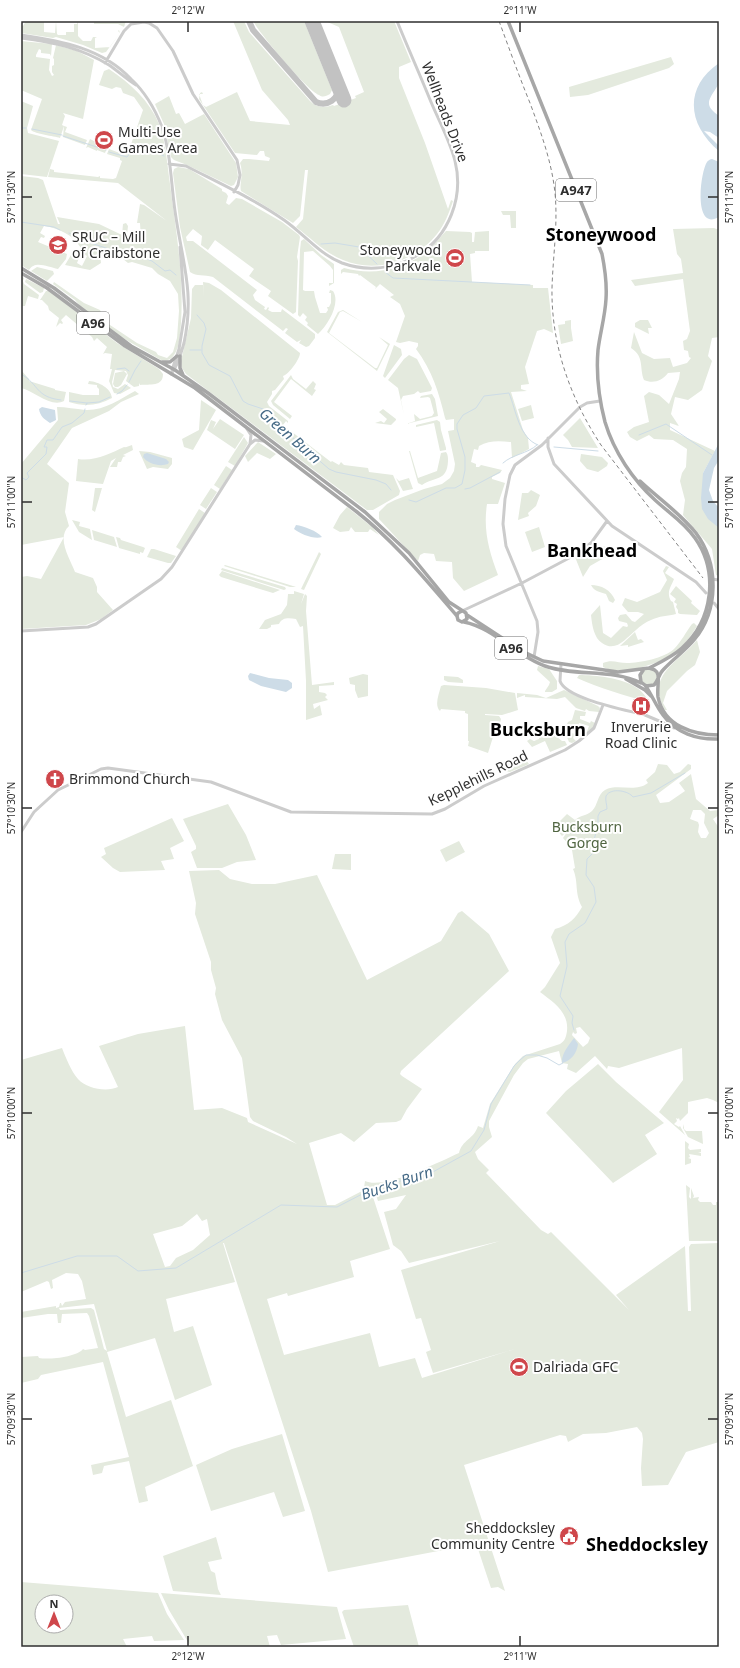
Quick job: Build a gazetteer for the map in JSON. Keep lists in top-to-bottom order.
{
  "streets": {
    "main road": ["A947", "A96"],
    "street": ["Wellheads Drive", "Kepplehills Road"]
  },
  "crossings": [
    ["A947", "A96"]
  ],
  "districts": [
    "Stoneywood",
    "Bankhead",
    "Bucksburn",
    "Sheddocksley"
  ],
  "water": ["Green Burn", "Bucks Burn"],
  "parks": ["Bucksburn Gorge"],
  "places": {
    "sports": ["Multi-Use Games Area", "Stoneywood Parkvale", "Dalriada GFC"],
    "school or university": ["SRUC – Mill of Craibstone"],
    "hospital": ["Inverurie Road Clinic"],
    "church": ["Brimmond Church"],
    "public building": ["Sheddocksley Community Centre"]
  },
  "north": "top",
  "coordinates": [
    "2°12'W",
    "2°11'W",
    "57°11'30\"N",
    "57°11'00\"N",
    "57°10'30\"N",
    "57°10'00\"N",
    "57°09'30\"N"
  ]
}
